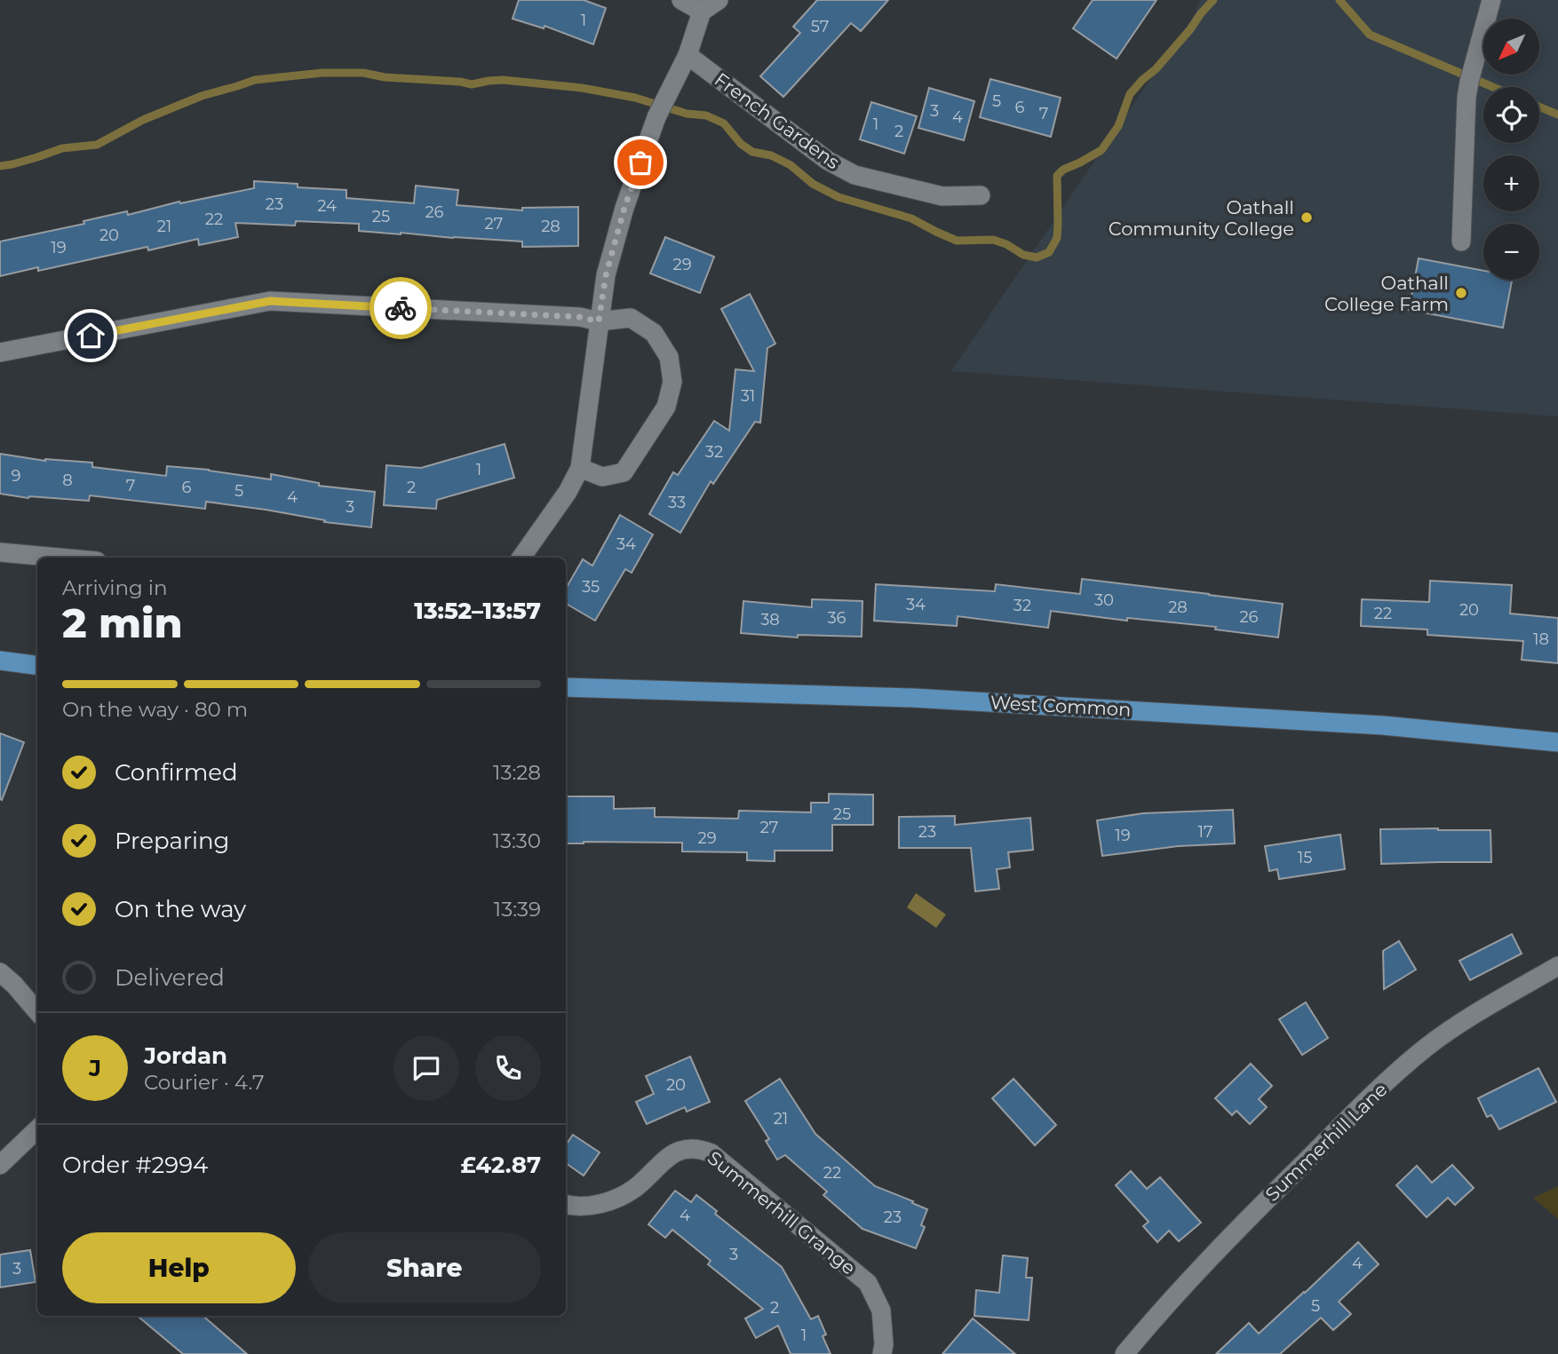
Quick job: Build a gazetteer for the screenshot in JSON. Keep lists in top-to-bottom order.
{
  "streets": {
    "main road": ["West Common"],
    "street": ["French Gardens", "Summerhill Lane", "Summerhill Grange"]
  },
  "places": ["Oathall Community College", "Oathall College Farm"],
  "house_numbers": [
    "1",
    "57",
    "5",
    "6",
    "3",
    "7",
    "4",
    "1",
    "2",
    "23",
    "24",
    "26",
    "25",
    "22",
    "27",
    "21",
    "28",
    "20",
    "19",
    "29",
    "31",
    "32",
    "1",
    "9",
    "8",
    "7",
    "6",
    "2",
    "5",
    "4",
    "33",
    "3",
    "34",
    "35",
    "30",
    "34",
    "32",
    "28",
    "20",
    "22",
    "26",
    "36",
    "38",
    "18",
    "25",
    "27",
    "23",
    "17",
    "19",
    "29",
    "15",
    "20",
    "21",
    "22",
    "4",
    "23",
    "3",
    "4",
    "3",
    "5",
    "2",
    "1"
  ],
  "north": "bottom left",
  "page": {
    "map_buttons": ["+", "−"],
    "heading": ["2 min", "Arriving in", "13:52–13:57"],
    "panel": [
      "Jordan",
      "Courier · 4.7",
      "Order #2994",
      "£42.87"
    ],
    "bar": "On the way · 80 m",
    "list": [
      ["Confirmed", "13:28"],
      ["Preparing", "13:30"],
      ["On the way", "13:39"],
      "Delivered"
    ],
    "round": "J",
    "buttons": ["Help", "Share"]
  }
}
